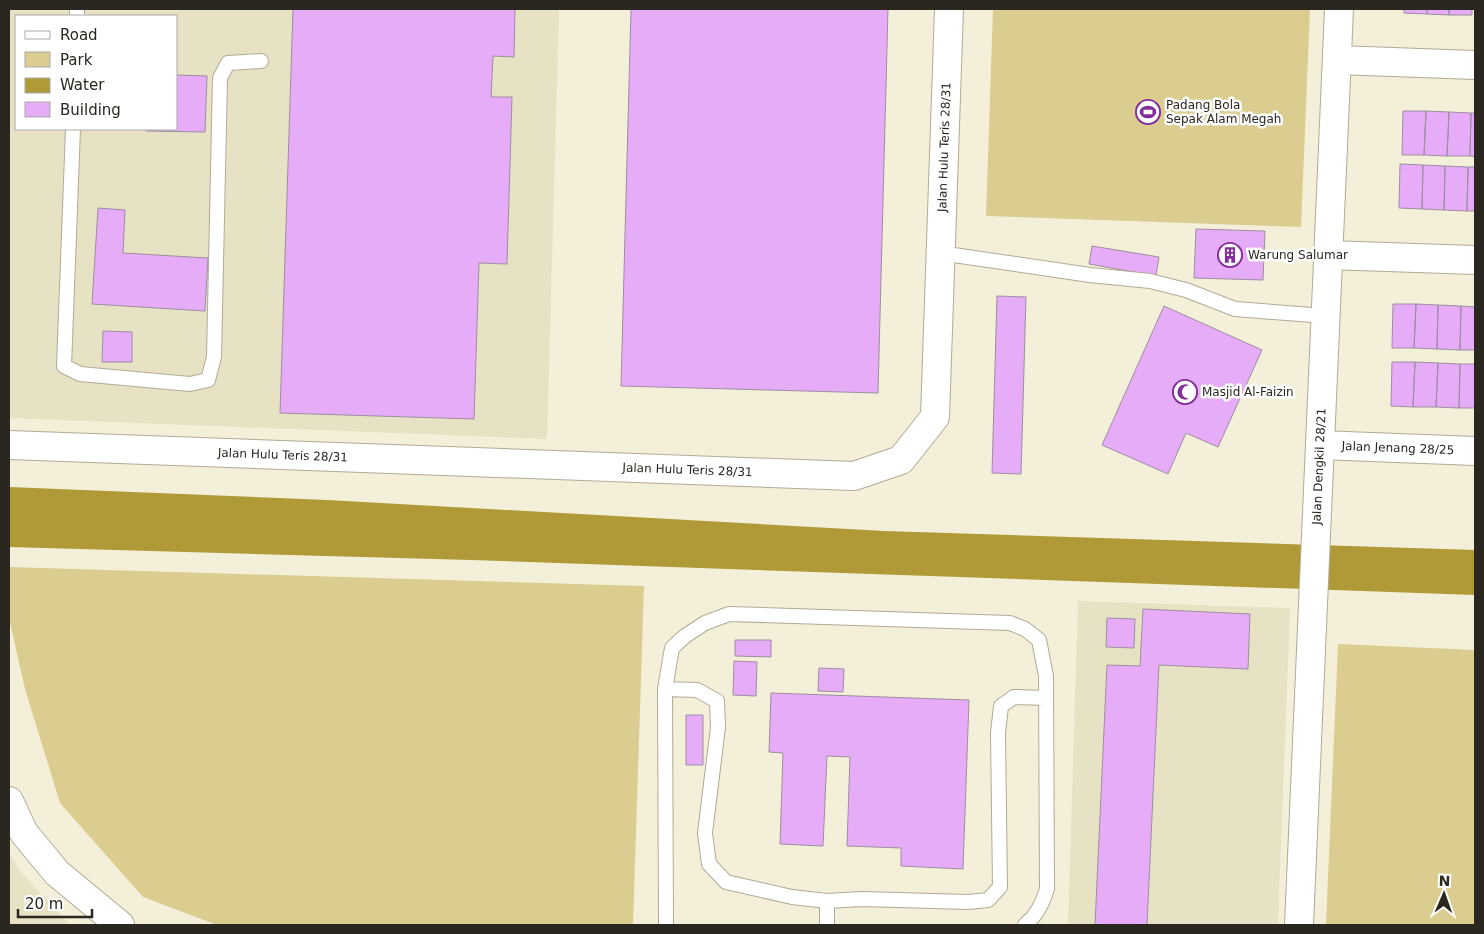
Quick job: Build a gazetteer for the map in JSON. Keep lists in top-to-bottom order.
{
  "streets": {
    "street": ["Jalan Hulu Teris 28/31", "Jalan Jenang 28/25", "Jalan Dengkil 28/21"]
  },
  "crossings": [
    ["Jalan Jenang 28/25", "Jalan Dengkil 28/21"]
  ],
  "places": {
    "sports": ["Padang Bola Sepak Alam Megah"],
    "building": ["Warung Salumar"],
    "mosque": ["Masjid Al-Faizin"]
  },
  "legend": [
    "Road",
    "Park",
    "Water",
    "Building"
  ],
  "scale_bar": "20 m",
  "north": "top"
}
